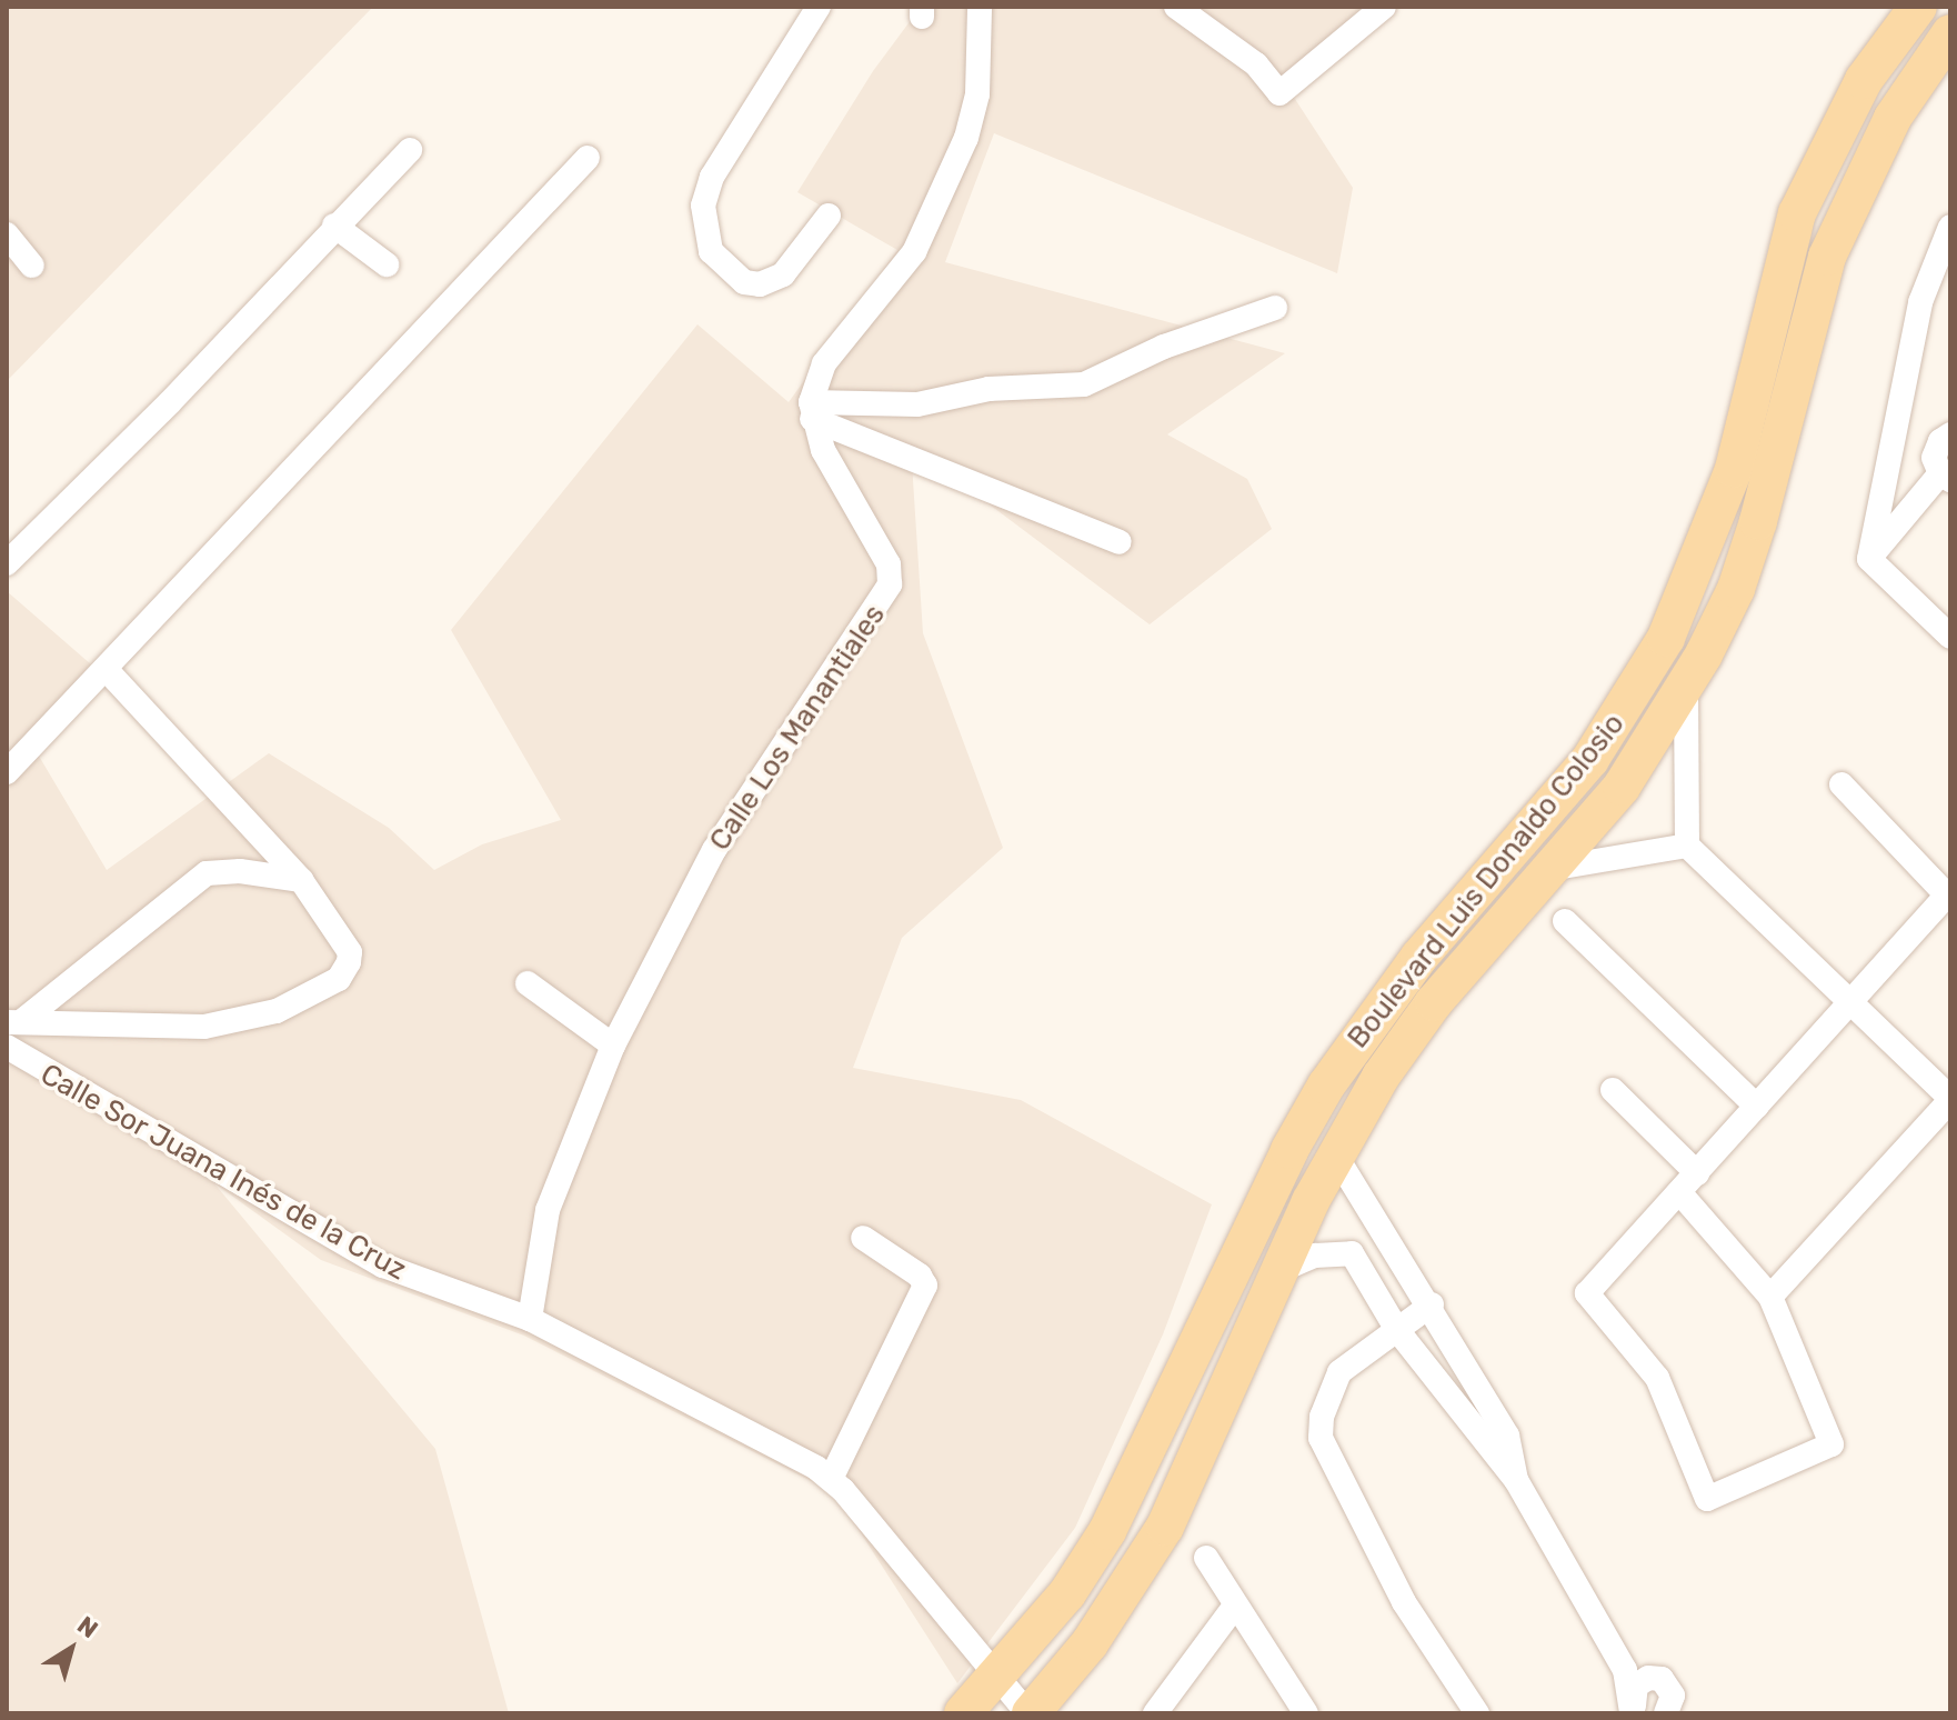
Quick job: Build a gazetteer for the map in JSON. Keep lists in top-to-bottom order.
{
  "streets": {
    "main road": ["Boulevard Luis Donaldo Colosio"],
    "street": ["Calle Los Manantiales", "Calle Sor Juana Inés de la Cruz"]
  },
  "crossings": [
    ["Calle Los Manantiales", "Calle Sor Juana Inés de la Cruz"],
    ["Boulevard Luis Donaldo Colosio", "Calle Sor Juana Inés de la Cruz"]
  ],
  "north": "top right"
}
